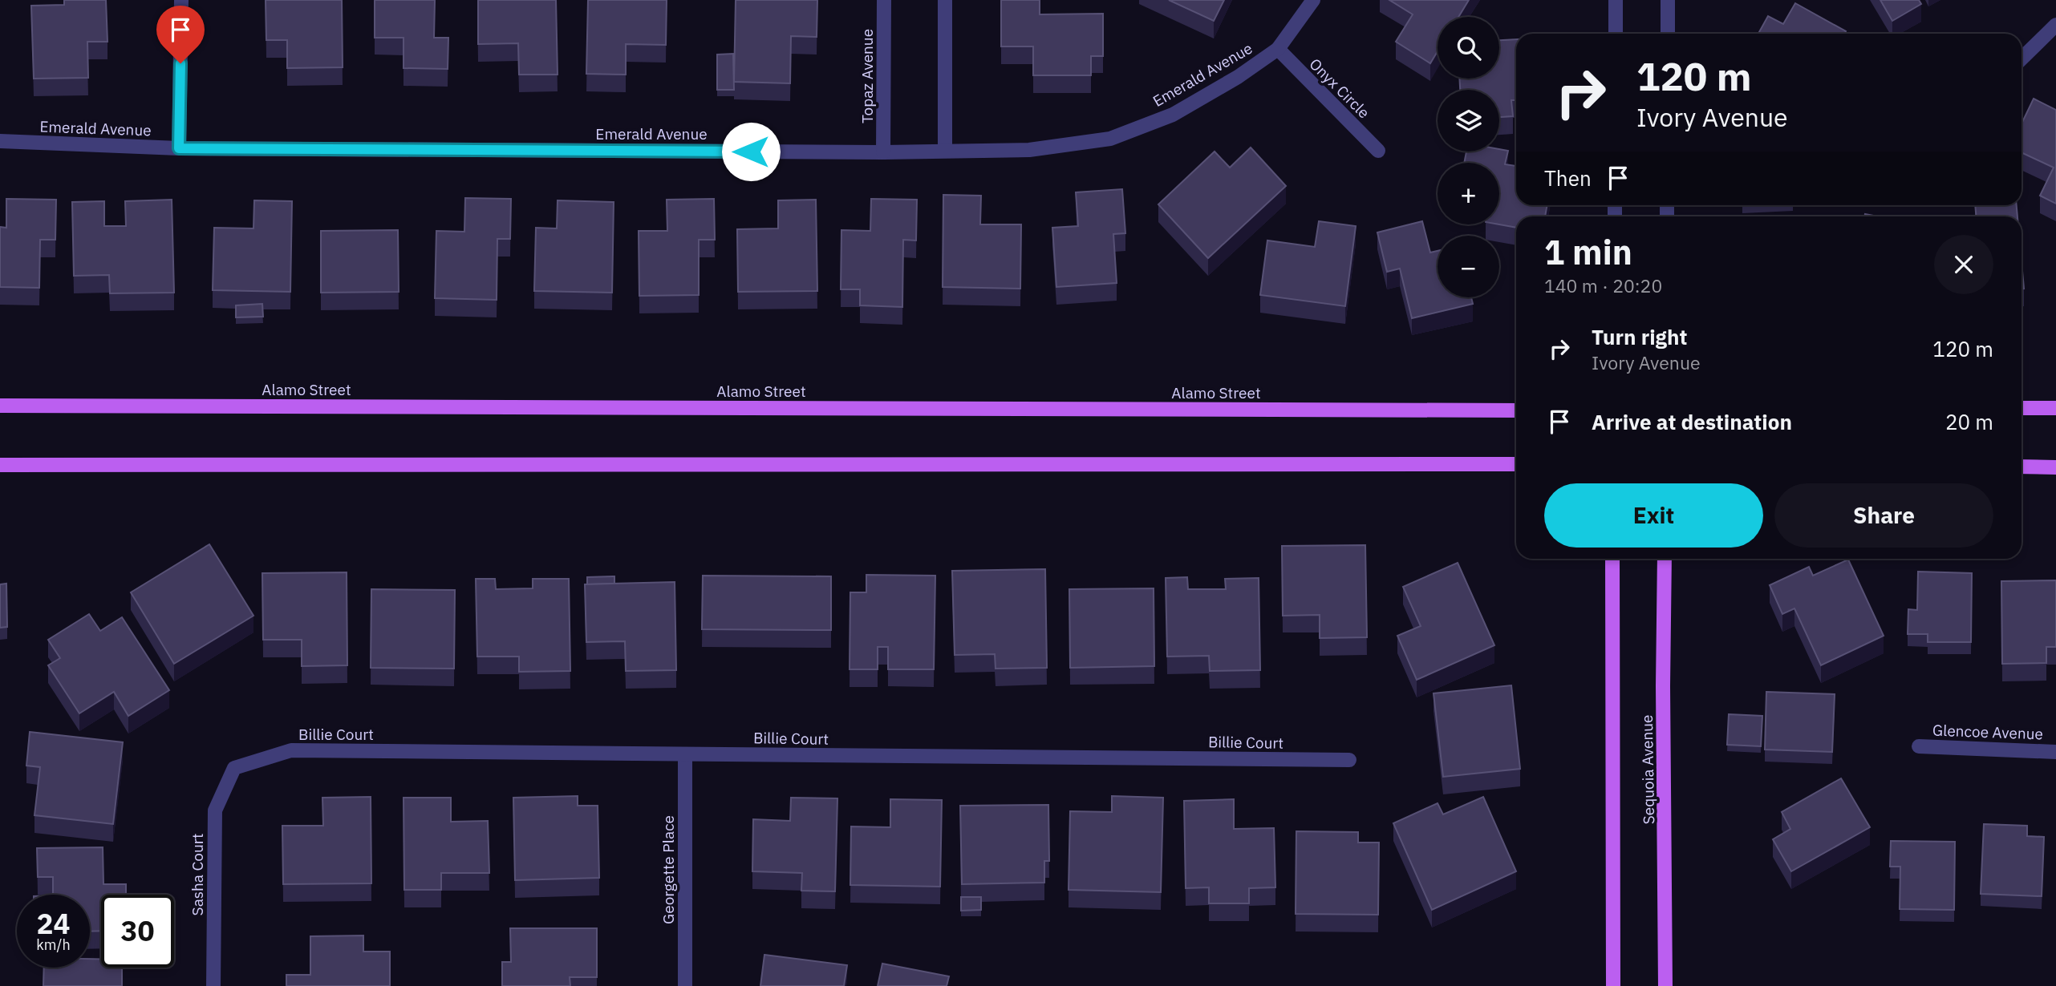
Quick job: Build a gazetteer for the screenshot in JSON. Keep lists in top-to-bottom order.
{
  "streets": {
    "main road": ["Alamo Street", "Sequoia Avenue"],
    "street": [
      "Emerald Avenue",
      "Topaz Avenue",
      "Onyx Circle",
      "Glencoe Avenue",
      "Billie Court",
      "Georgette Place",
      "Sasha Court"
    ]
  },
  "crossings": [
    ["Emerald Avenue", "Topaz Avenue"],
    ["Emerald Avenue", "Onyx Circle"],
    ["Billie Court", "Georgette Place"],
    ["Billie Court", "Sasha Court"]
  ],
  "page": {
    "map_buttons": ["+", "−"],
    "turn": ["120 m", "Ivory Avenue"],
    "then": "Then",
    "heading": ["1 min", "140 m · 20:20"],
    "list": [
      {
        "name": "Turn right",
        "note": "Ivory Avenue",
        "value": "120 m"
      },
      {
        "name": "Arrive at destination",
        "value": "20 m"
      }
    ],
    "buttons": ["Exit", "Share"],
    "speed": "24 km/h",
    "limit": "30"
  }
}
